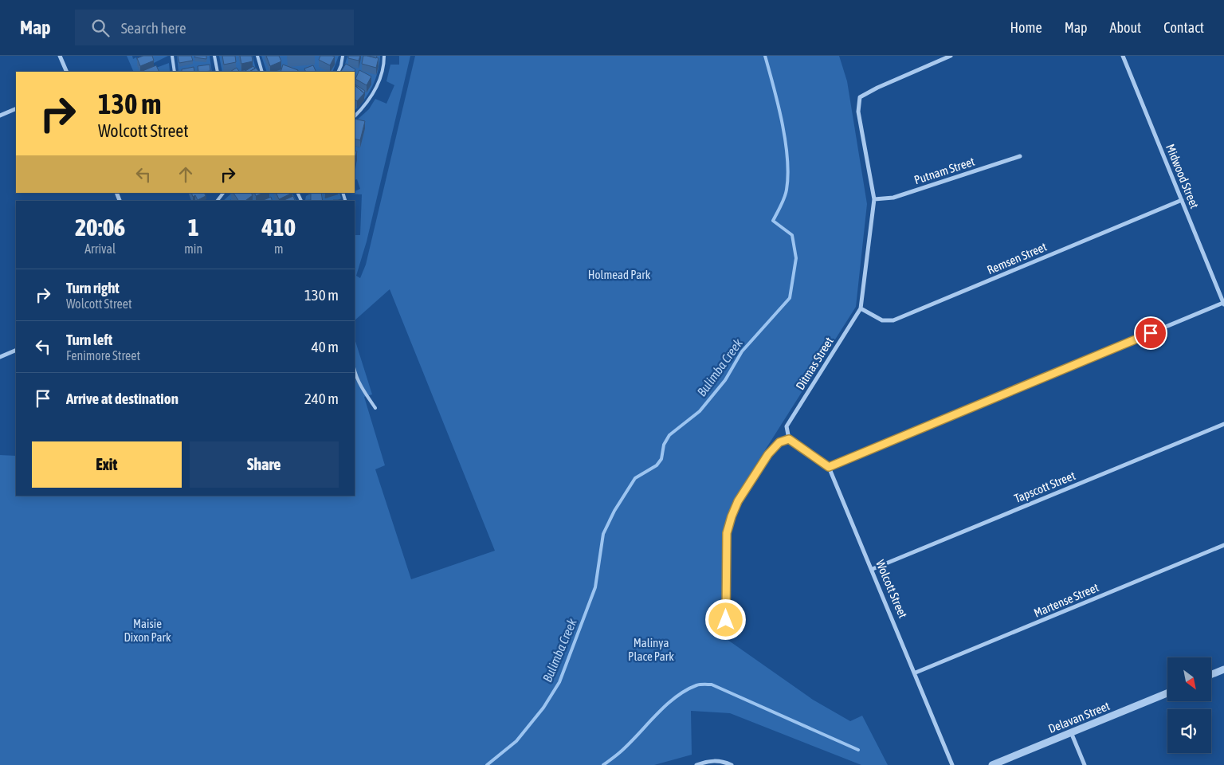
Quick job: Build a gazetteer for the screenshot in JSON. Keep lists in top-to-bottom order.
{
  "streets": {
    "street": [
      "Putnam Street",
      "Midwood Street",
      "Remsen Street",
      "Ditmas Street",
      "Tapscott Street",
      "Wolcott Street",
      "Martense Street",
      "Delavan Street"
    ]
  },
  "crossings": [
    ["Putnam Street", "Ditmas Street"],
    ["Midwood Street", "Remsen Street"],
    ["Remsen Street", "Ditmas Street"],
    ["Tapscott Street", "Wolcott Street"],
    ["Wolcott Street", "Martense Street"]
  ],
  "water": ["Bulimba Creek"],
  "parks": ["Holmead Park", "Maisie Dixon Park", "Malinya Place Park"],
  "north": "bottom right",
  "page": {
    "header": "Map",
    "search": "Search here",
    "nav": [
      "Home",
      "Map",
      "About",
      "Contact"
    ],
    "turn": ["130 m", "Wolcott Street"],
    "eta": [
      "20:06",
      "Arrival",
      "1",
      "min",
      "410",
      "m"
    ],
    "list": [
      {
        "name": "Turn right",
        "note": "Wolcott Street",
        "value": "130 m"
      },
      {
        "name": "Turn left",
        "note": "Fenimore Street",
        "value": "40 m"
      },
      {
        "name": "Arrive at destination",
        "value": "240 m"
      }
    ],
    "buttons": ["Exit", "Share"]
  }
}
